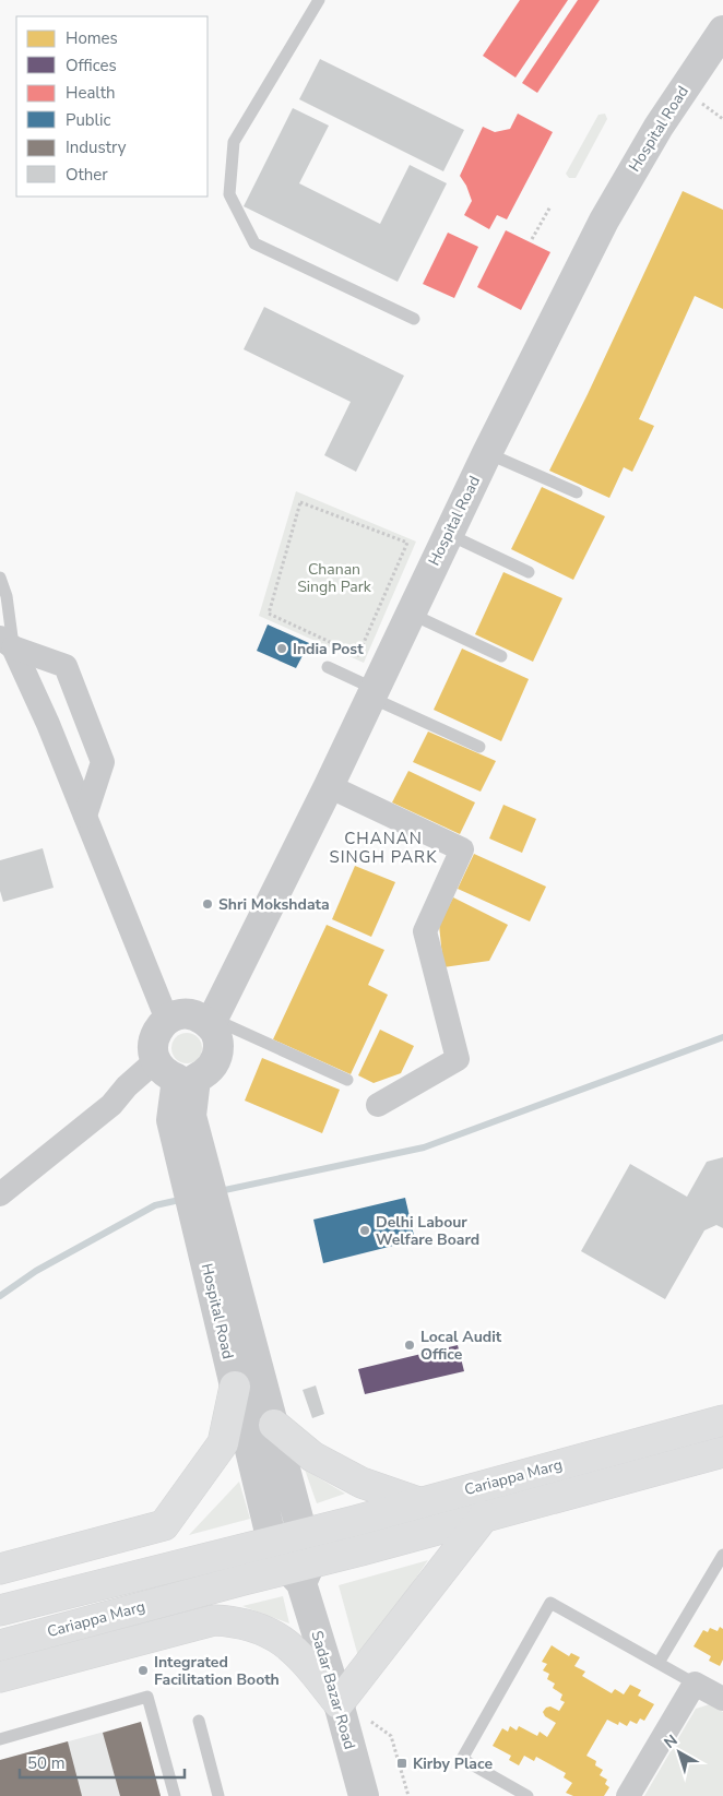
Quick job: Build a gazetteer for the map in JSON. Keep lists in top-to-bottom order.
{
  "streets": {
    "main road": ["Cariappa Marg"],
    "street": ["Hospital Road", "Sadar Bazar Road"]
  },
  "crossings": [
    ["Hospital Road", "Cariappa Marg"],
    ["Hospital Road", "Sadar Bazar Road"],
    ["Cariappa Marg", "Sadar Bazar Road"]
  ],
  "districts": ["CHANAN SINGH PARK"],
  "parks": ["Chanan Singh Park"],
  "places": {
    "other": [
      "India Post",
      "Shri Mokshdata",
      "Delhi Labour Welfare Board",
      "Local Audit Office",
      "Integrated Facilitation Booth"
    ],
    "transit": ["Kirby Place"]
  },
  "legend": [
    "Homes",
    "Offices",
    "Health",
    "Public",
    "Industry",
    "Other"
  ],
  "scale_bar": "50 m",
  "north": "top left"
}
